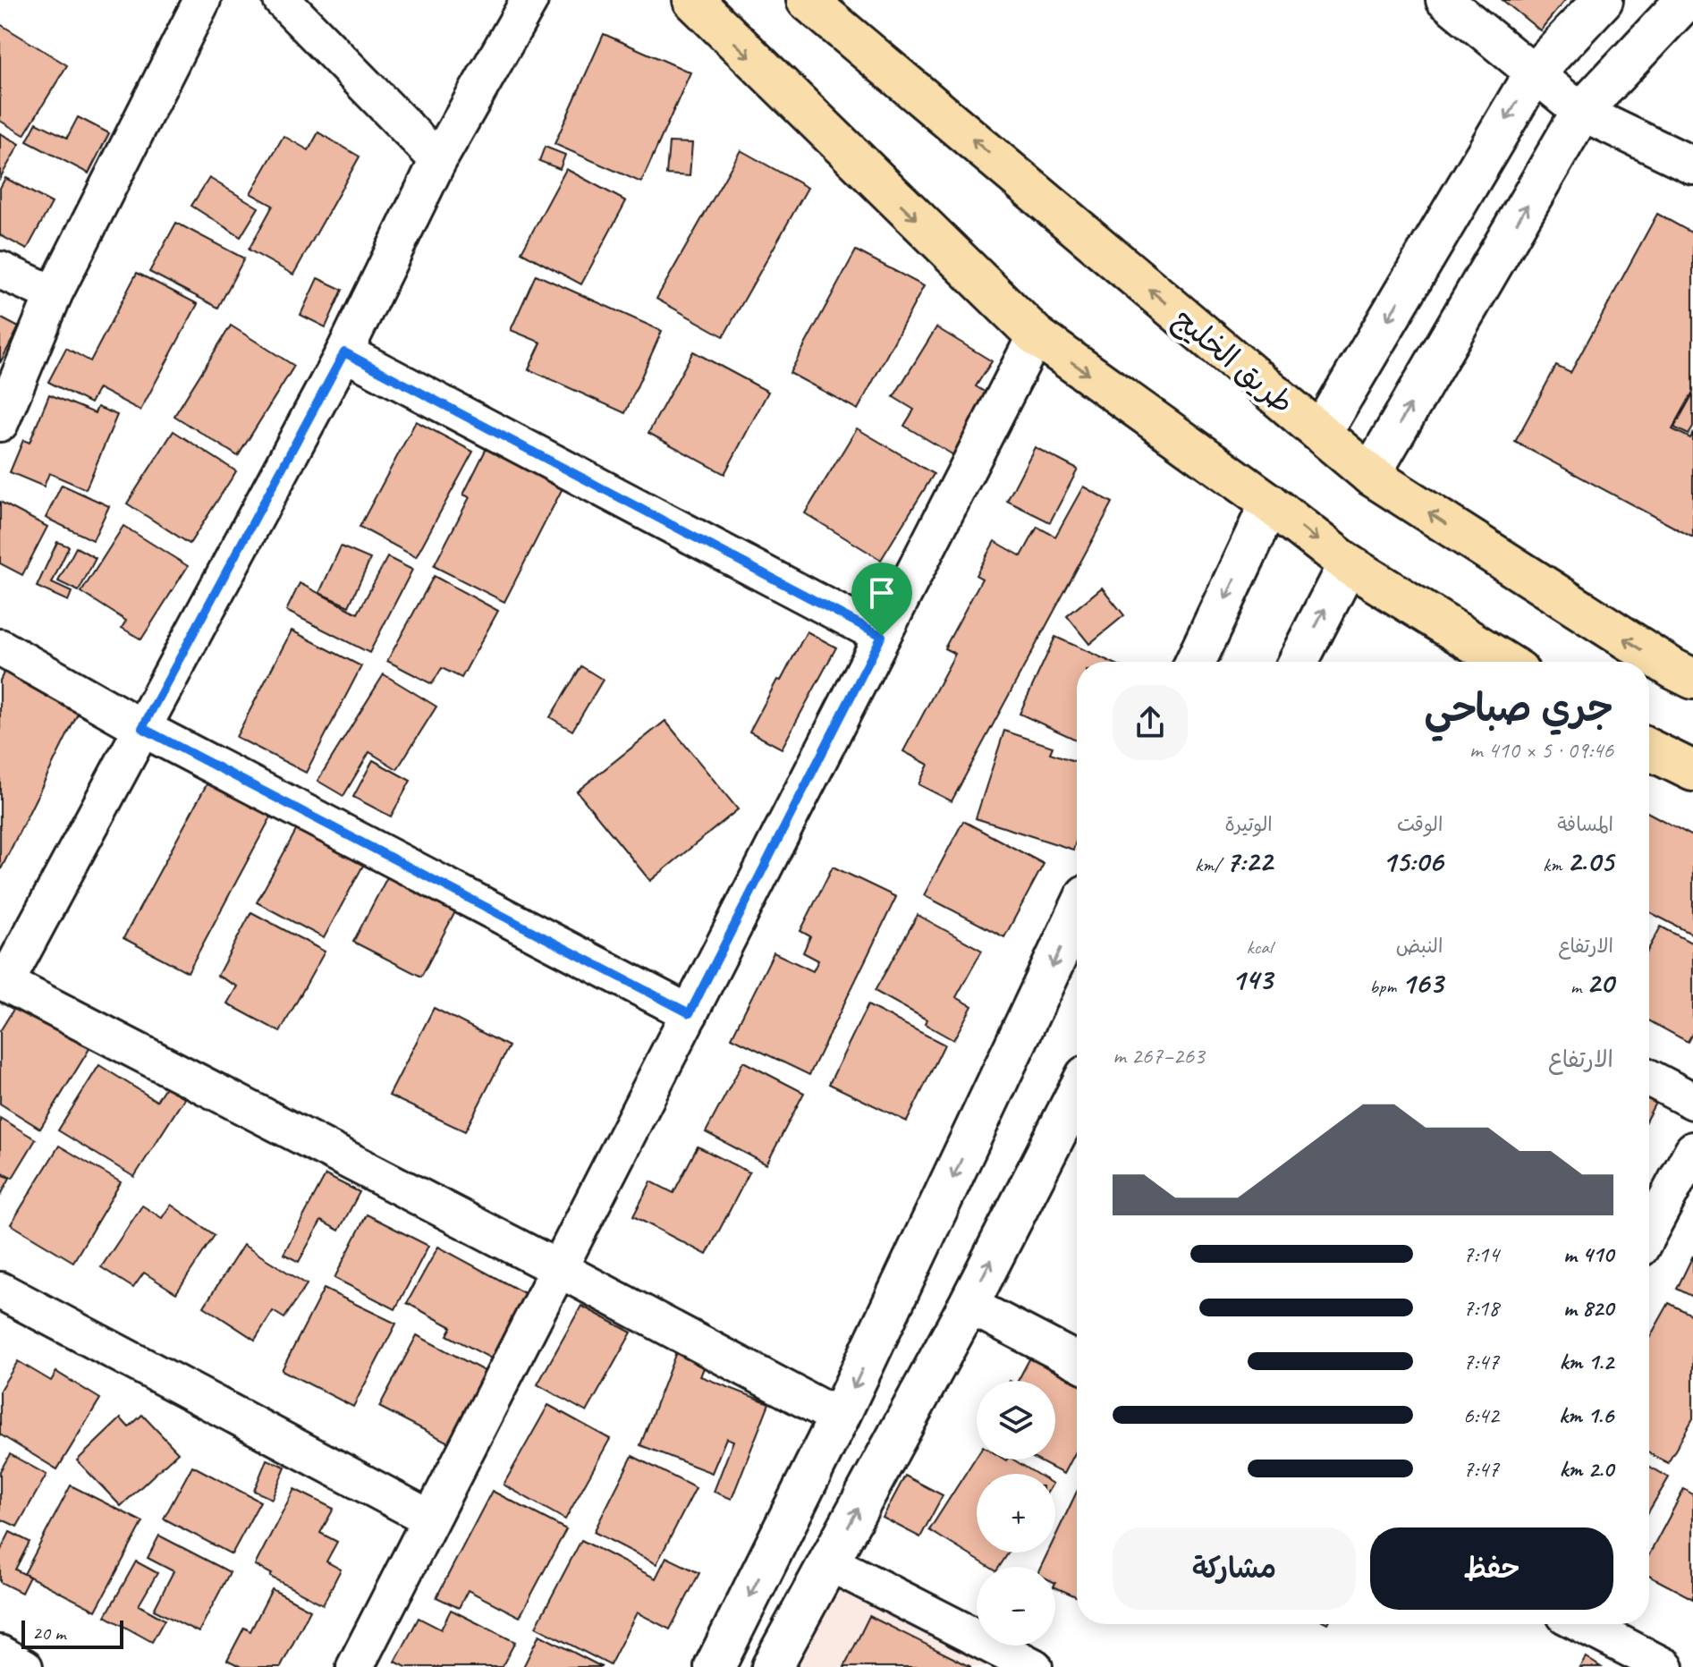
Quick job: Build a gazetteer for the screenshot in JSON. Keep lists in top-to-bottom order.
{
  "streets": {
    "main road": ["طريق الخليج"]
  },
  "scale_bar": "20 m",
  "page": {
    "heading": ["جري صباحي", "09:46 · 5 × 410 m"],
    "stats": [
      ["المسافة", "2.05 km"],
      ["الوقت", "15:06"],
      ["الوتيرة", "7:22 /km"],
      ["الارتفاع", "20 m"],
      ["النبض", "163 bpm"],
      ["kcal", "143"]
    ],
    "chart": ["الارتفاع", "263–267 m"],
    "list": [
      {
        "name": "410 m",
        "note": "7:14"
      },
      {
        "name": "820 m",
        "note": "7:18"
      },
      {
        "name": "1.2 km",
        "note": "7:47"
      },
      {
        "name": "1.6 km",
        "note": "6:42"
      },
      {
        "name": "2.0 km",
        "note": "7:47"
      }
    ],
    "map_buttons": ["+", "−"],
    "buttons": ["حفظ", "مشاركة"],
    "scale": "20 m"
  }
}
